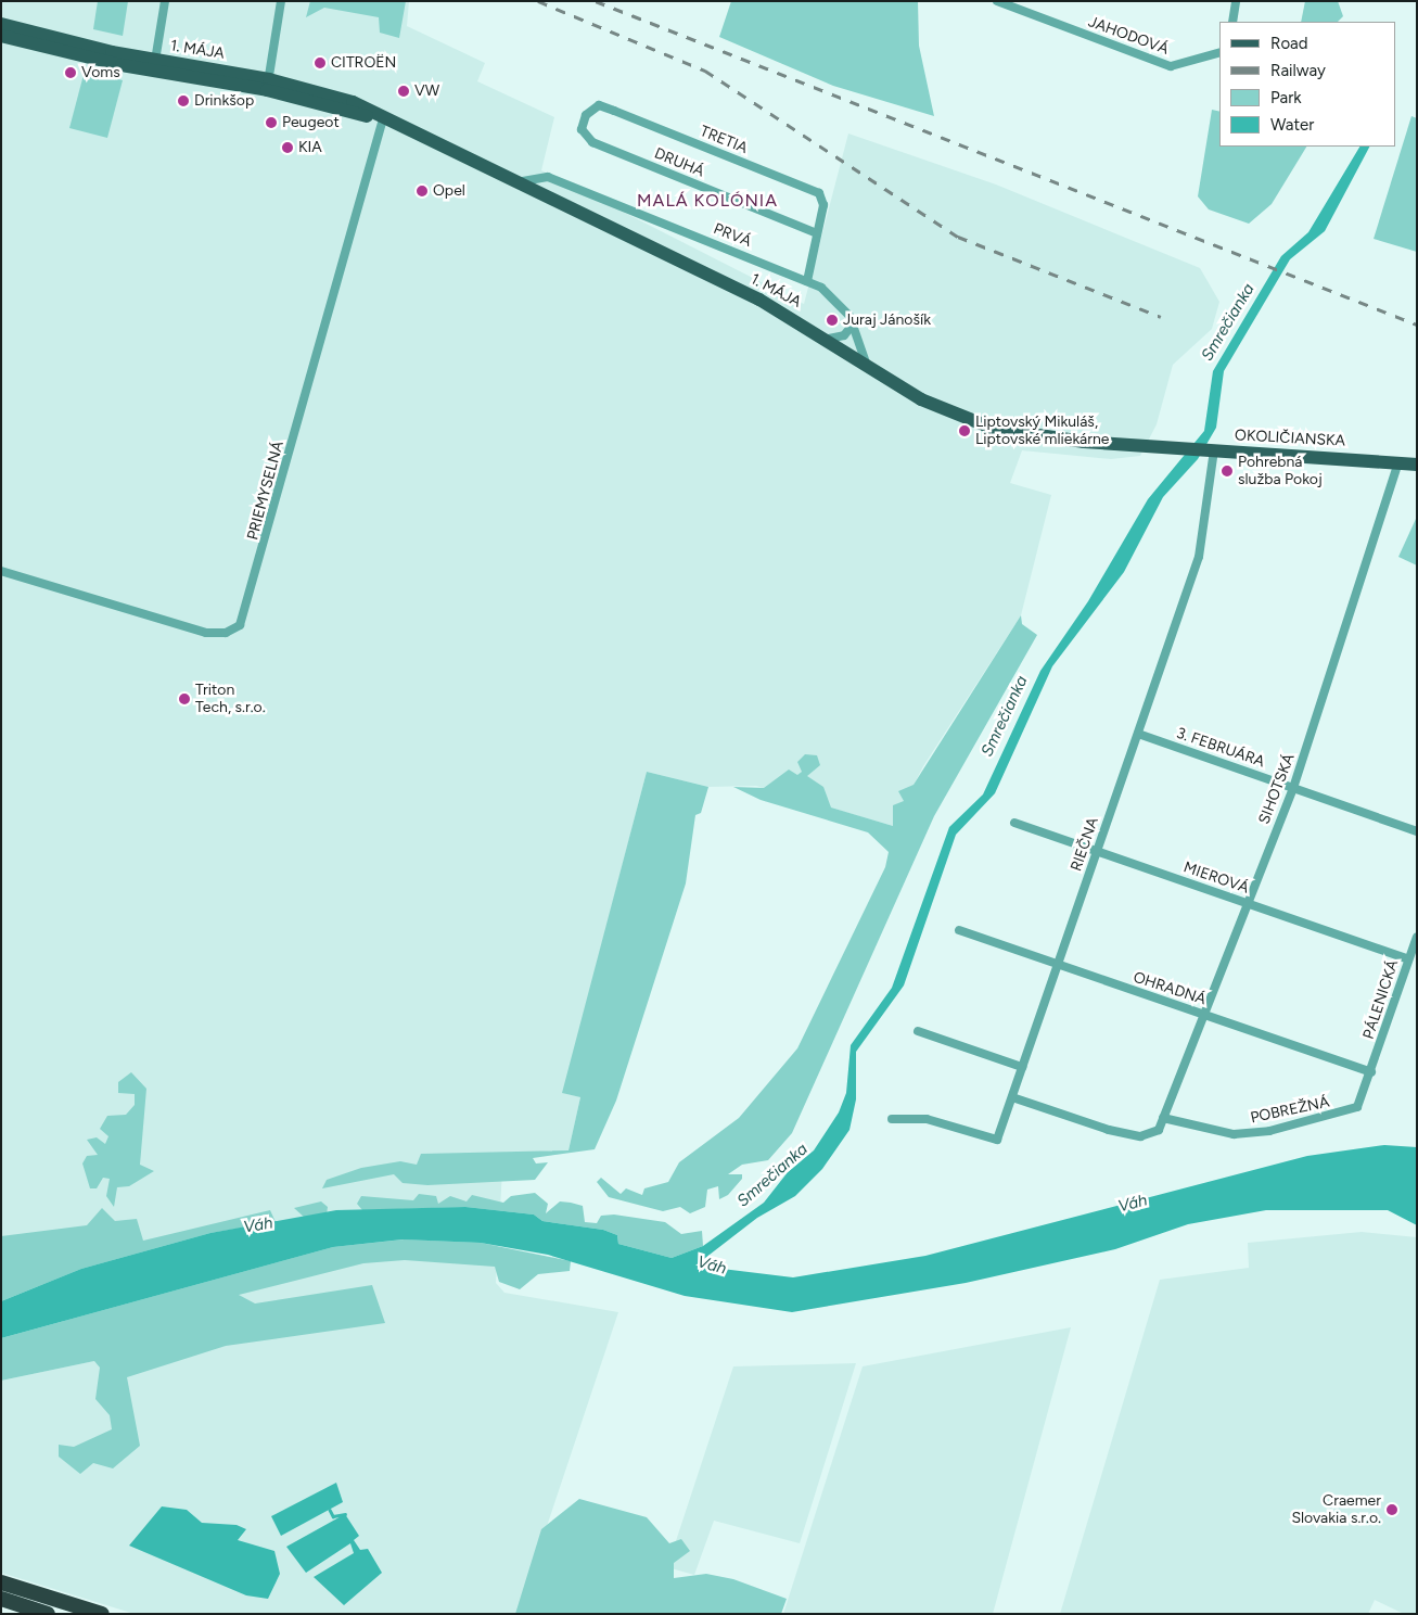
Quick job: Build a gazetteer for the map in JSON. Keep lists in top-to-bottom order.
{
  "streets": {
    "main road": ["1. MÁJA", "OKOLIČIANSKA"],
    "street": [
      "JAHODOVÁ",
      "TRETIA",
      "DRUHÁ",
      "PRVÁ",
      "PRIEMYSELNÁ",
      "3. FEBRUÁRA",
      "SIHOTSKÁ",
      "RIEČNA",
      "MIEROVÁ",
      "OHRADNÁ",
      "PÁLENICKÁ",
      "POBREŽNÁ"
    ]
  },
  "crossings": [
    ["1. MÁJA", "PRVÁ"],
    ["1. MÁJA", "OKOLIČIANSKA"],
    ["1. MÁJA", "PRIEMYSELNÁ"],
    ["TRETIA", "DRUHÁ"],
    ["OKOLIČIANSKA", "SIHOTSKÁ"],
    ["OKOLIČIANSKA", "RIEČNA"],
    ["3. FEBRUÁRA", "SIHOTSKÁ"],
    ["3. FEBRUÁRA", "RIEČNA"],
    ["SIHOTSKÁ", "MIEROVÁ"],
    ["SIHOTSKÁ", "OHRADNÁ"],
    ["SIHOTSKÁ", "POBREŽNÁ"],
    ["RIEČNA", "MIEROVÁ"],
    ["RIEČNA", "OHRADNÁ"],
    ["MIEROVÁ", "PÁLENICKÁ"],
    ["OHRADNÁ", "PÁLENICKÁ"],
    ["OHRADNÁ", "POBREŽNÁ"],
    ["PÁLENICKÁ", "POBREŽNÁ"]
  ],
  "districts": ["MALÁ KOLÓNIA"],
  "water": ["Smrečianka", "Váh"],
  "places": [
    "CITROËN",
    "Voms",
    "VW",
    "Drinkšop",
    "Peugeot",
    "KIA",
    "Opel",
    "Juraj Jánošík",
    "Liptovský Mikuláš, Liptovské mliekárne",
    "Pohrebná služba Pokoj",
    "Triton Tech, s.r.o.",
    "Craemer Slovakia s.r.o."
  ],
  "legend": [
    "Road",
    "Railway",
    "Park",
    "Water"
  ]
}
